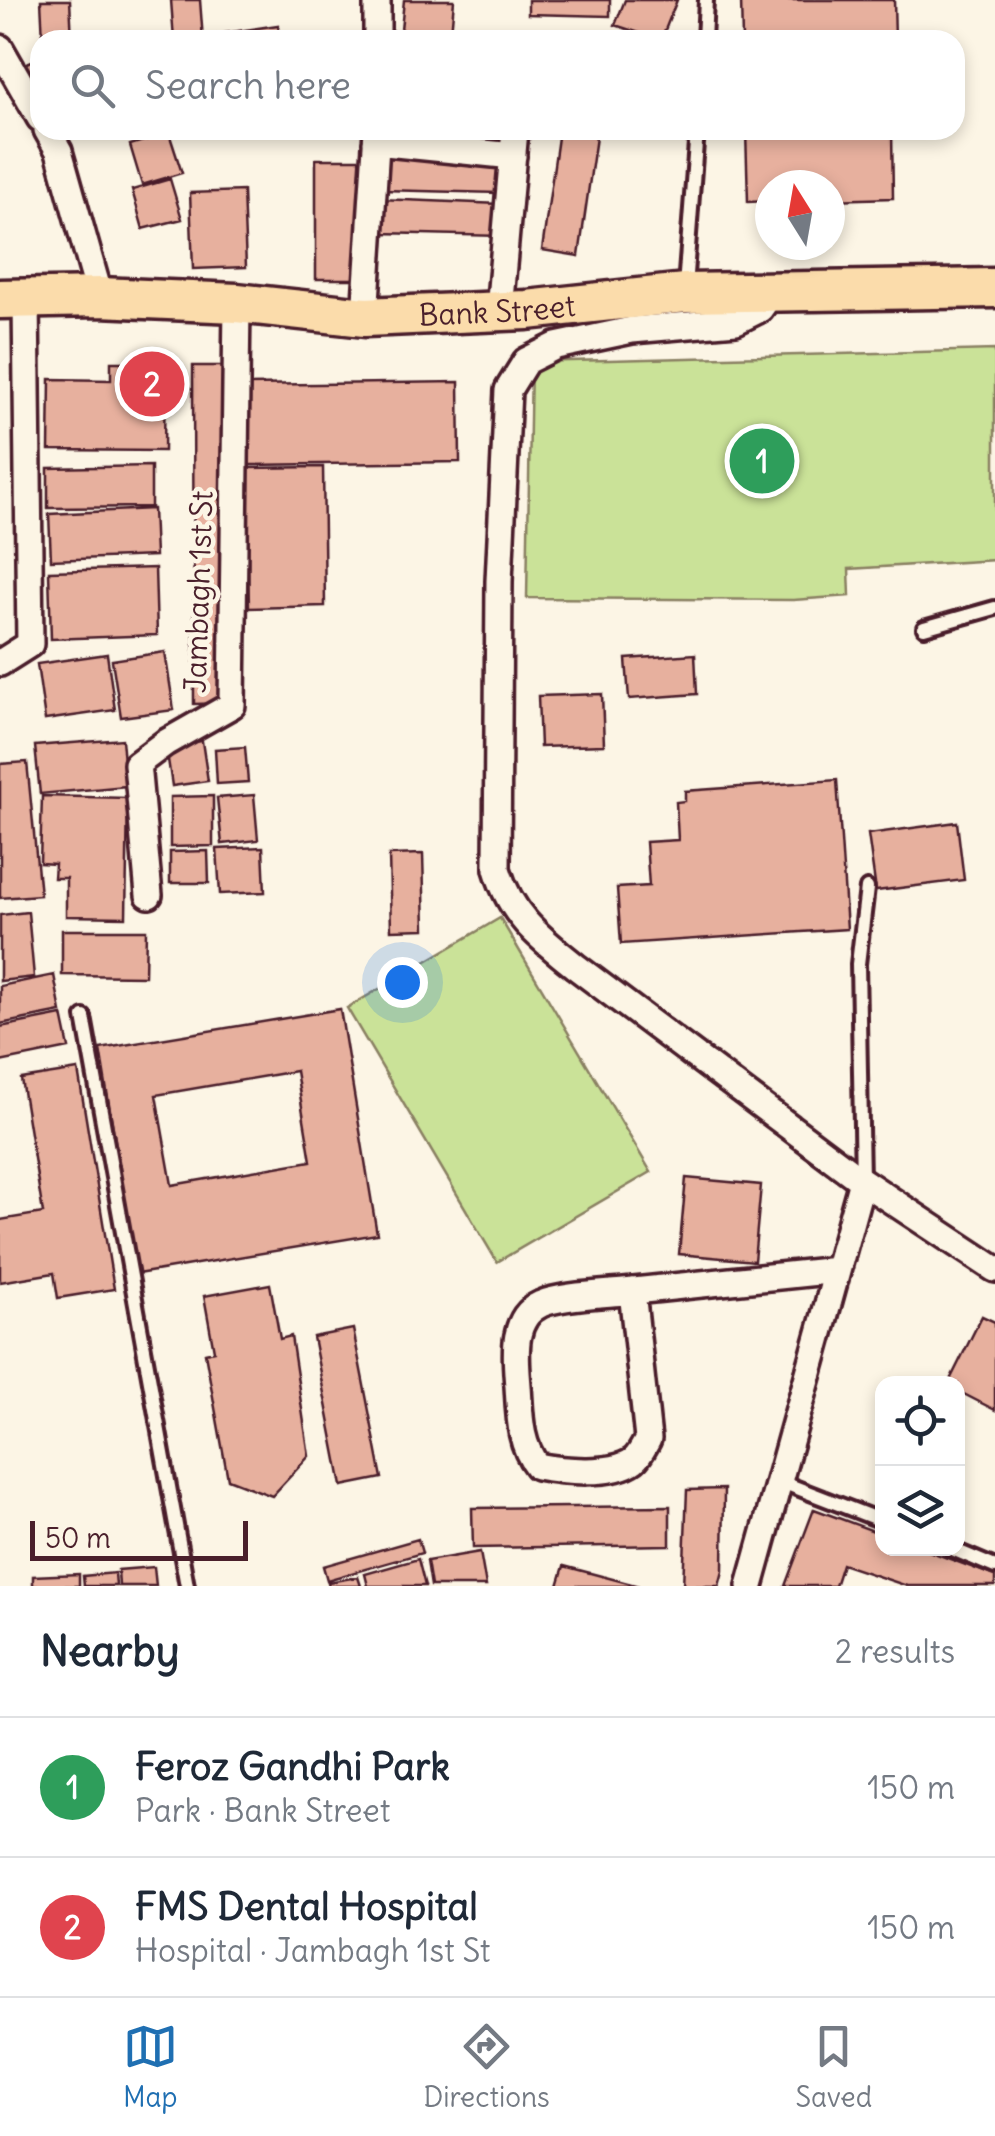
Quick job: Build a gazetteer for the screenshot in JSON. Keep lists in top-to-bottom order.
{
  "streets": {
    "main road": ["Bank Street"],
    "street": ["Jambagh 1st St"]
  },
  "crossings": [
    ["Bank Street", "Jambagh 1st St"]
  ],
  "scale_bar": "50 m",
  "north": "top",
  "page": {
    "search": "Search here",
    "pins": ["2", "1"],
    "scale": "50 m",
    "heading": ["Nearby", "2 results"],
    "list": [
      {
        "mark": "1",
        "name": "Feroz Gandhi Park",
        "note": "Park · Bank Street",
        "value": "150 m"
      },
      {
        "mark": "2",
        "name": "FMS Dental Hospital",
        "note": "Hospital · Jambagh 1st St",
        "value": "150 m"
      }
    ],
    "nav": ["Map", "Directions", "Saved"]
  }
}
